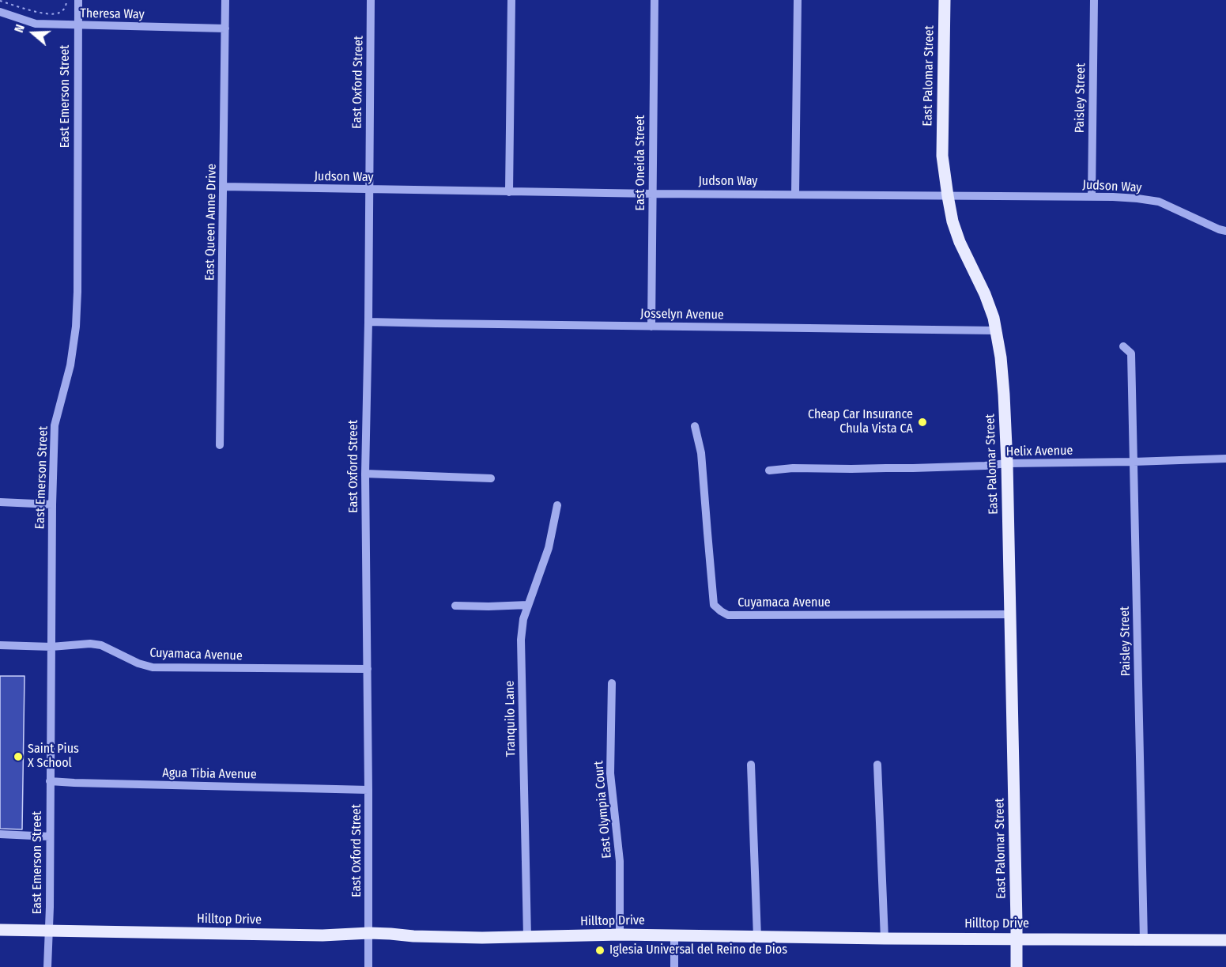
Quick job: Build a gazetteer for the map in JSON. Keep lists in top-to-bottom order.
{
  "streets": {
    "main road": ["East Palomar Street", "Hilltop Drive"],
    "street": [
      "Theresa Way",
      "East Oxford Street",
      "East Emerson Street",
      "Paisley Street",
      "East Oneida Street",
      "Judson Way",
      "East Queen Anne Drive",
      "Josselyn Avenue",
      "Helix Avenue",
      "Cuyamaca Avenue",
      "Tranquilo Lane",
      "Agua Tibia Avenue",
      "East Olympia Court"
    ]
  },
  "crossings": [
    ["Theresa Way", "East Emerson Street"],
    ["Theresa Way", "East Queen Anne Drive"],
    ["East Palomar Street", "Judson Way"],
    ["East Palomar Street", "Josselyn Avenue"],
    ["East Palomar Street", "Helix Avenue"],
    ["East Palomar Street", "Cuyamaca Avenue"],
    ["East Palomar Street", "Hilltop Drive"],
    ["East Oxford Street", "Judson Way"],
    ["East Oxford Street", "Josselyn Avenue"],
    ["East Oxford Street", "Cuyamaca Avenue"],
    ["East Oxford Street", "Agua Tibia Avenue"],
    ["East Oxford Street", "Hilltop Drive"],
    ["East Emerson Street", "Cuyamaca Avenue"],
    ["East Emerson Street", "Agua Tibia Avenue"],
    ["East Emerson Street", "Hilltop Drive"],
    ["Paisley Street", "Judson Way"],
    ["Paisley Street", "Helix Avenue"],
    ["Paisley Street", "Hilltop Drive"],
    ["East Oneida Street", "Judson Way"],
    ["East Oneida Street", "Josselyn Avenue"],
    ["Judson Way", "East Queen Anne Drive"],
    ["Tranquilo Lane", "Hilltop Drive"],
    ["East Olympia Court", "Hilltop Drive"]
  ],
  "places": ["Cheap Car Insurance Chula Vista CA", "Saint Pius X School", "Iglesia Universal del Reino de Dios"],
  "north": "left"
}
